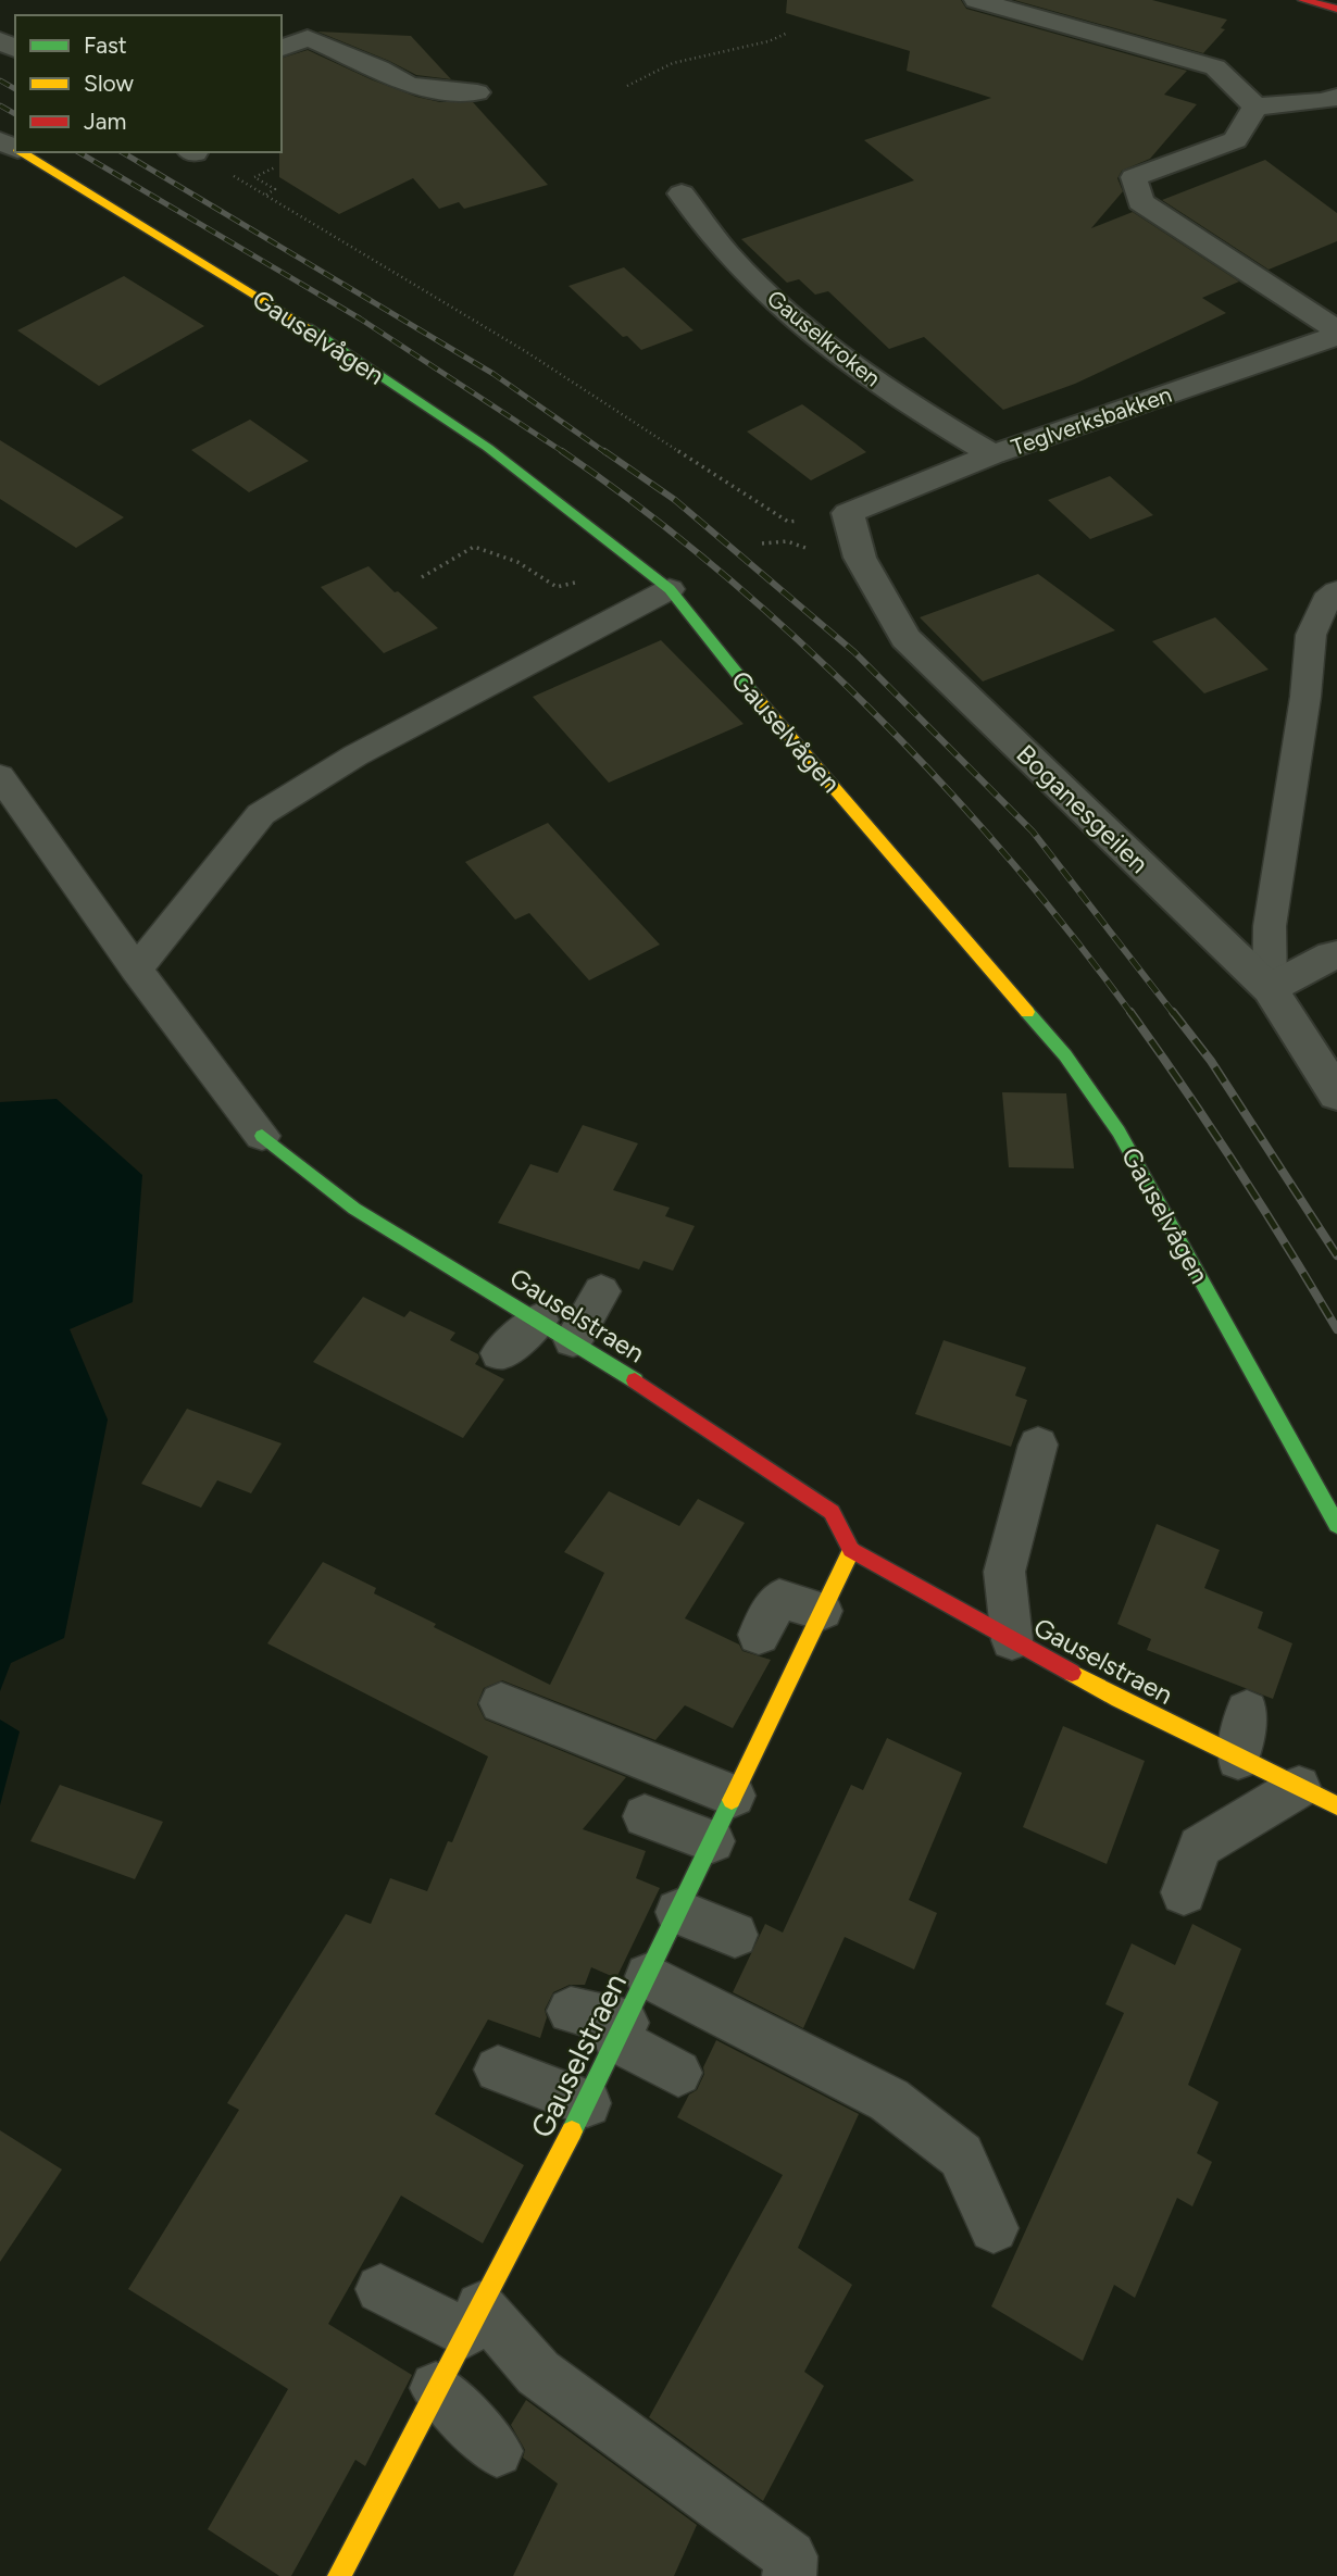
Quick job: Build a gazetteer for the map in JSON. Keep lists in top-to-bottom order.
{
  "streets": {
    "street": [
      "Gauselvågen",
      "Gauselkroken",
      "Teglverksbakken",
      "Boganesgeilen",
      "Gauselstraen"
    ]
  },
  "crossings": [
    ["Gauselkroken", "Teglverksbakken"],
    ["Teglverksbakken", "Boganesgeilen"]
  ],
  "legend": ["Fast", "Slow", "Jam"]
}
